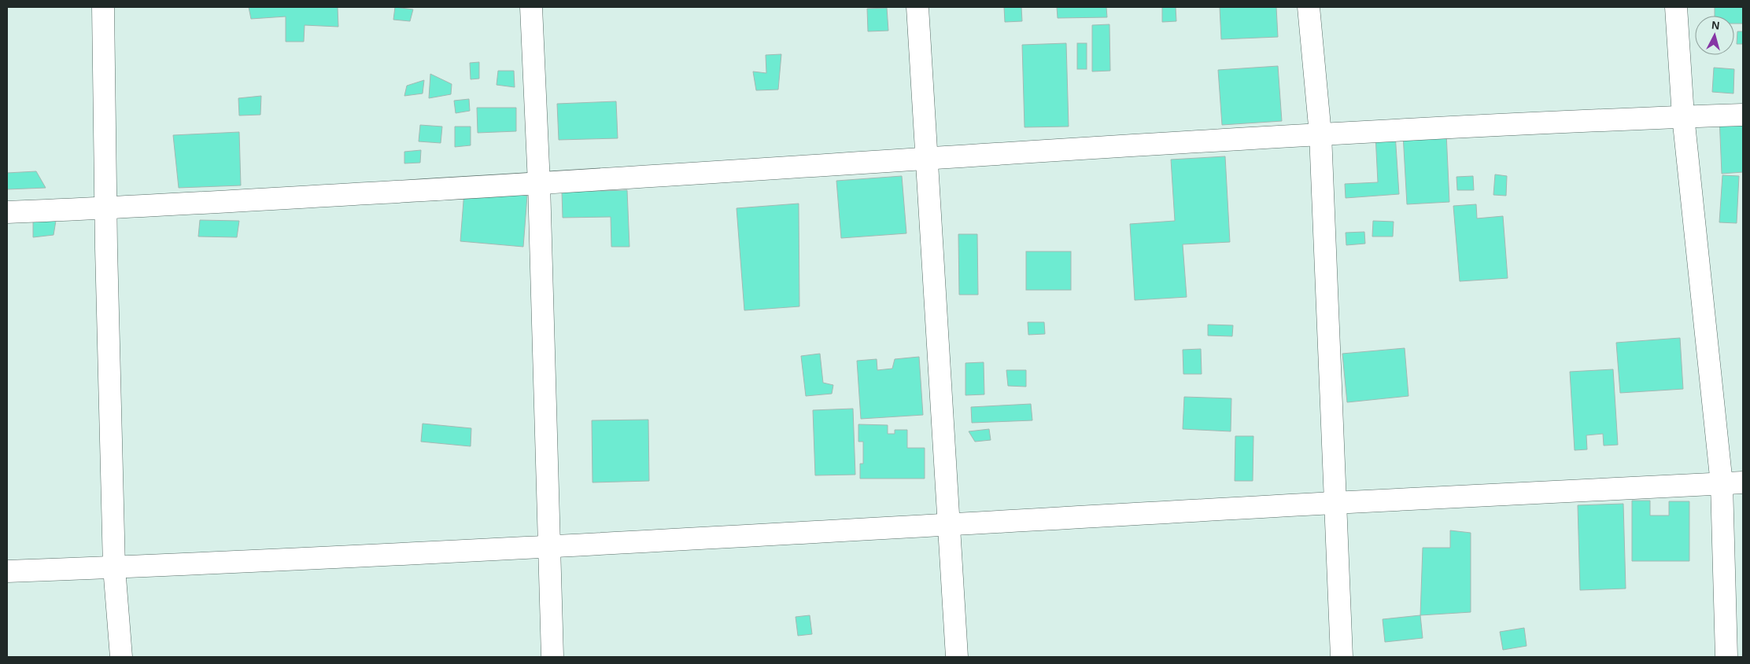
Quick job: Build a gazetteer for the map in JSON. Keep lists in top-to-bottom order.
{
  "north": "top"
}
